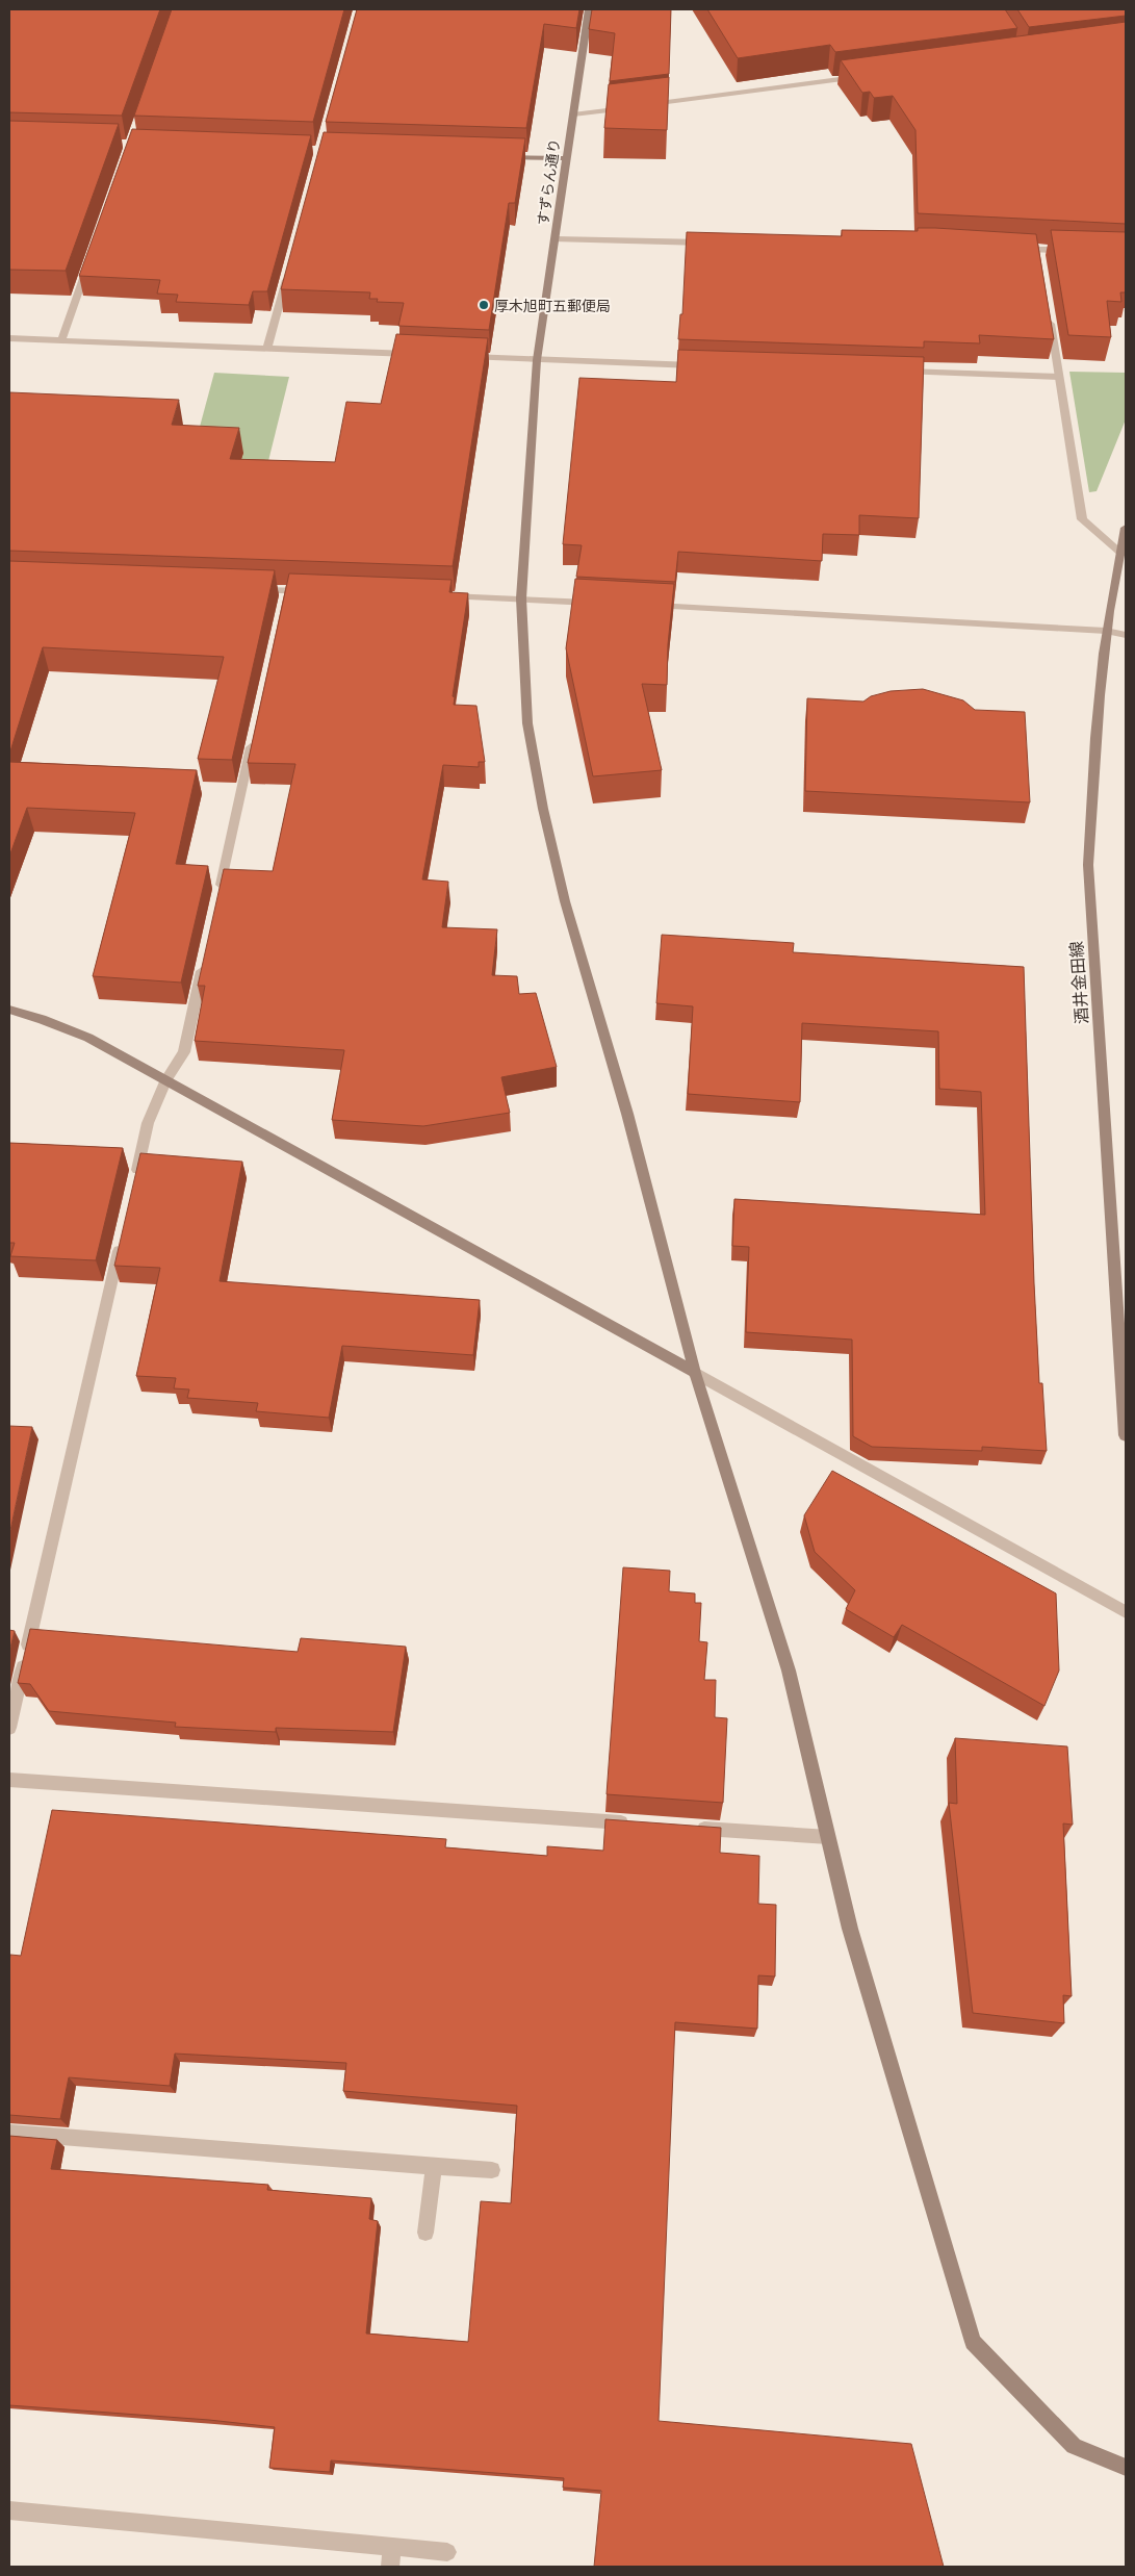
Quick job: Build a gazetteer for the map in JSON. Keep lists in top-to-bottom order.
{
  "streets": {
    "street": ["すずらん通り", "酒井金田線"]
  },
  "places": ["厚木旭町五郵便局"]
}
